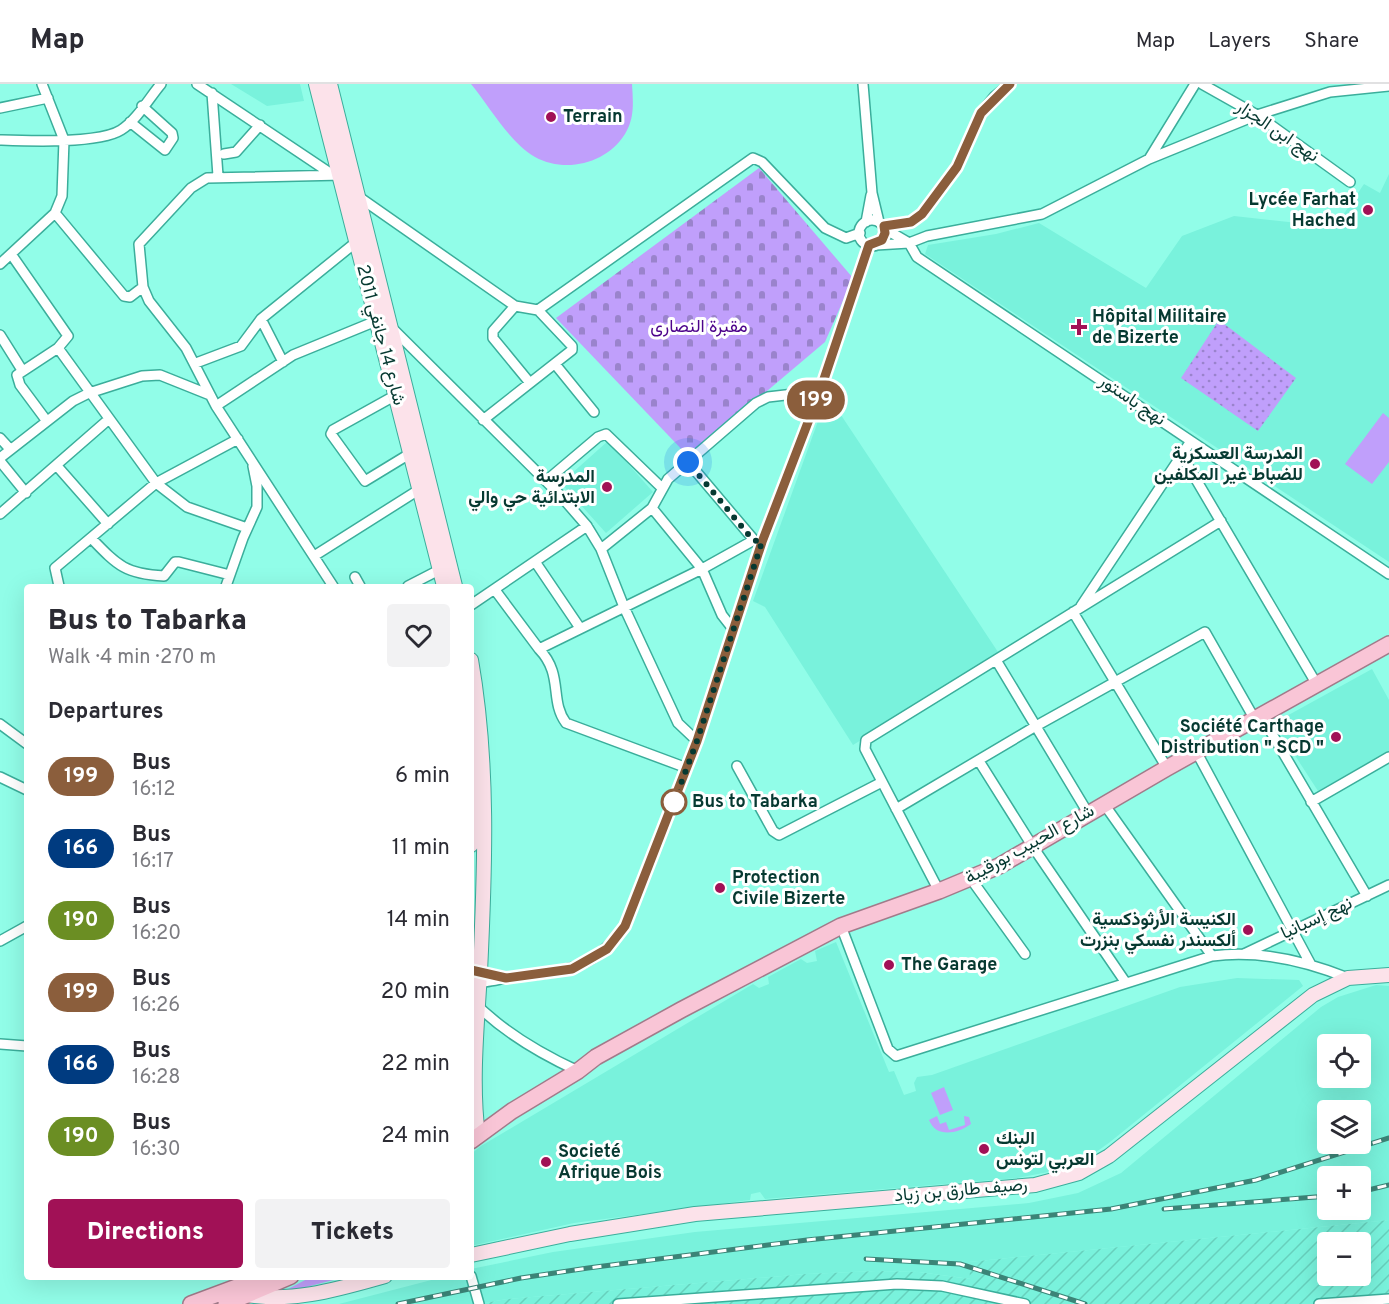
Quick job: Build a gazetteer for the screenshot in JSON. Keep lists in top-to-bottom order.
{
  "streets": {
    "main road": ["شارع 14 جانفي 2011", "شارع الحبيب بورقيبة", "رصيف طارق بن زياد"],
    "street": ["نهج ابن الجزار", "نهج باستور", "نهج إسبانيا"]
  },
  "parks": ["مقبرة النصارى"],
  "places": {
    "other": [
      "Terrain",
      "Lycée Farhat Hached",
      "المدرسة العسكرية للضباط غير المكلفين",
      "المدرسة الابتدائية حي والي",
      "Société Carthage Distribution \" SCD \"",
      "Bus to Tabarka",
      "Protection Civile Bizerte",
      "الكنيسة الأرثوذكسية ألكسندر نفسكي بنزرت",
      "The Garage",
      "البنك العربي لتونس",
      "Societé Afrique Bois"
    ],
    "health": ["Hôpital Militaire de Bizerte"]
  },
  "lines": ["bus line 199"],
  "page": {
    "header": "Map",
    "nav": ["Map", "Layers", "Share"],
    "on_map": "199",
    "heading": [
      ["Bus to Tabarka", "Walk · 4 min · 270 m"],
      "Departures"
    ],
    "list": [
      {
        "mark": "199",
        "name": "Bus",
        "note": "16:12",
        "value": "6 min"
      },
      {
        "mark": "166",
        "name": "Bus",
        "note": "16:17",
        "value": "11 min"
      },
      {
        "mark": "190",
        "name": "Bus",
        "note": "16:20",
        "value": "14 min"
      },
      {
        "mark": "199",
        "name": "Bus",
        "note": "16:26",
        "value": "20 min"
      },
      {
        "mark": "166",
        "name": "Bus",
        "note": "16:28",
        "value": "22 min"
      },
      {
        "mark": "190",
        "name": "Bus",
        "note": "16:30",
        "value": "24 min"
      }
    ],
    "map_buttons": ["+", "−"],
    "buttons": ["Directions", "Tickets"]
  }
}
